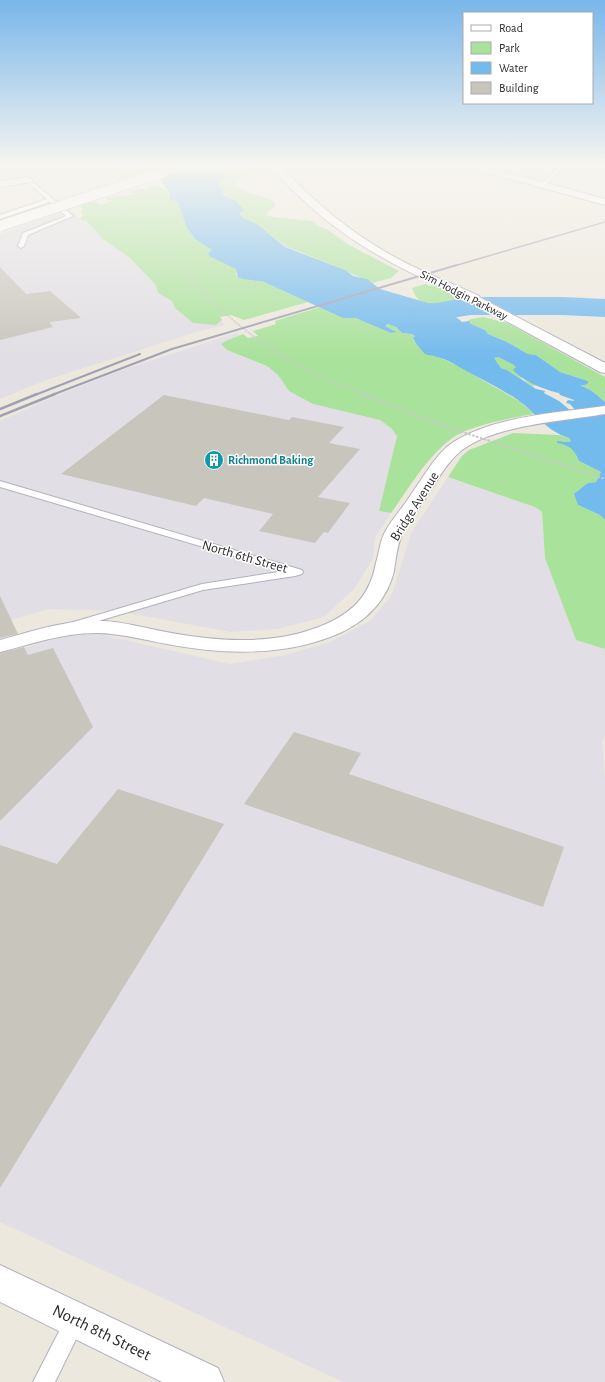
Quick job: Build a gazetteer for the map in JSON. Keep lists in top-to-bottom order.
{
  "streets": {
    "street": ["Sim Hodgin Parkway", "Bridge Avenue", "North 8th Street"],
    "lane": ["North 6th Street"]
  },
  "crossings": [
    ["Bridge Avenue", "North 6th Street"]
  ],
  "places": {
    "building": ["Richmond Baking"]
  },
  "legend": [
    "Road",
    "Park",
    "Water",
    "Building"
  ]
}
